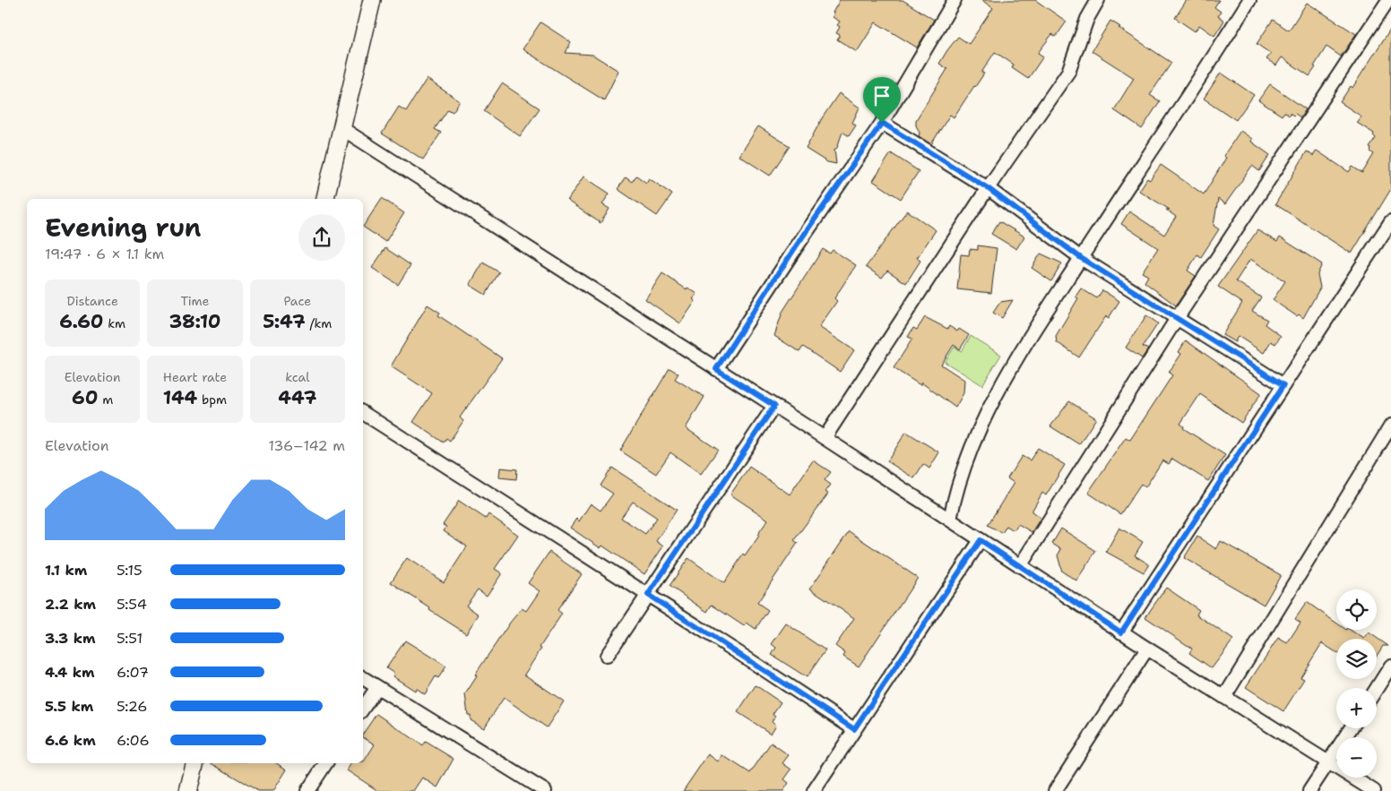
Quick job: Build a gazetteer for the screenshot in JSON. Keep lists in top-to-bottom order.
{
  "page": {
    "heading": ["Evening run", "19:47 · 6 × 1.1 km"],
    "stats": [
      ["Distance", "6.60 km"],
      ["Time", "38:10"],
      ["Pace", "5:47 /km"],
      ["Elevation", "60 m"],
      ["Heart rate", "144 bpm"],
      ["kcal", "447"]
    ],
    "chart": ["Elevation", "136–142 m"],
    "list": [
      {
        "name": "1.1 km",
        "note": "5:15"
      },
      {
        "name": "2.2 km",
        "note": "5:54"
      },
      {
        "name": "3.3 km",
        "note": "5:51"
      },
      {
        "name": "4.4 km",
        "note": "6:07"
      },
      {
        "name": "5.5 km",
        "note": "5:26"
      },
      {
        "name": "6.6 km",
        "note": "6:06"
      }
    ],
    "map_buttons": ["+", "−"]
  }
}
